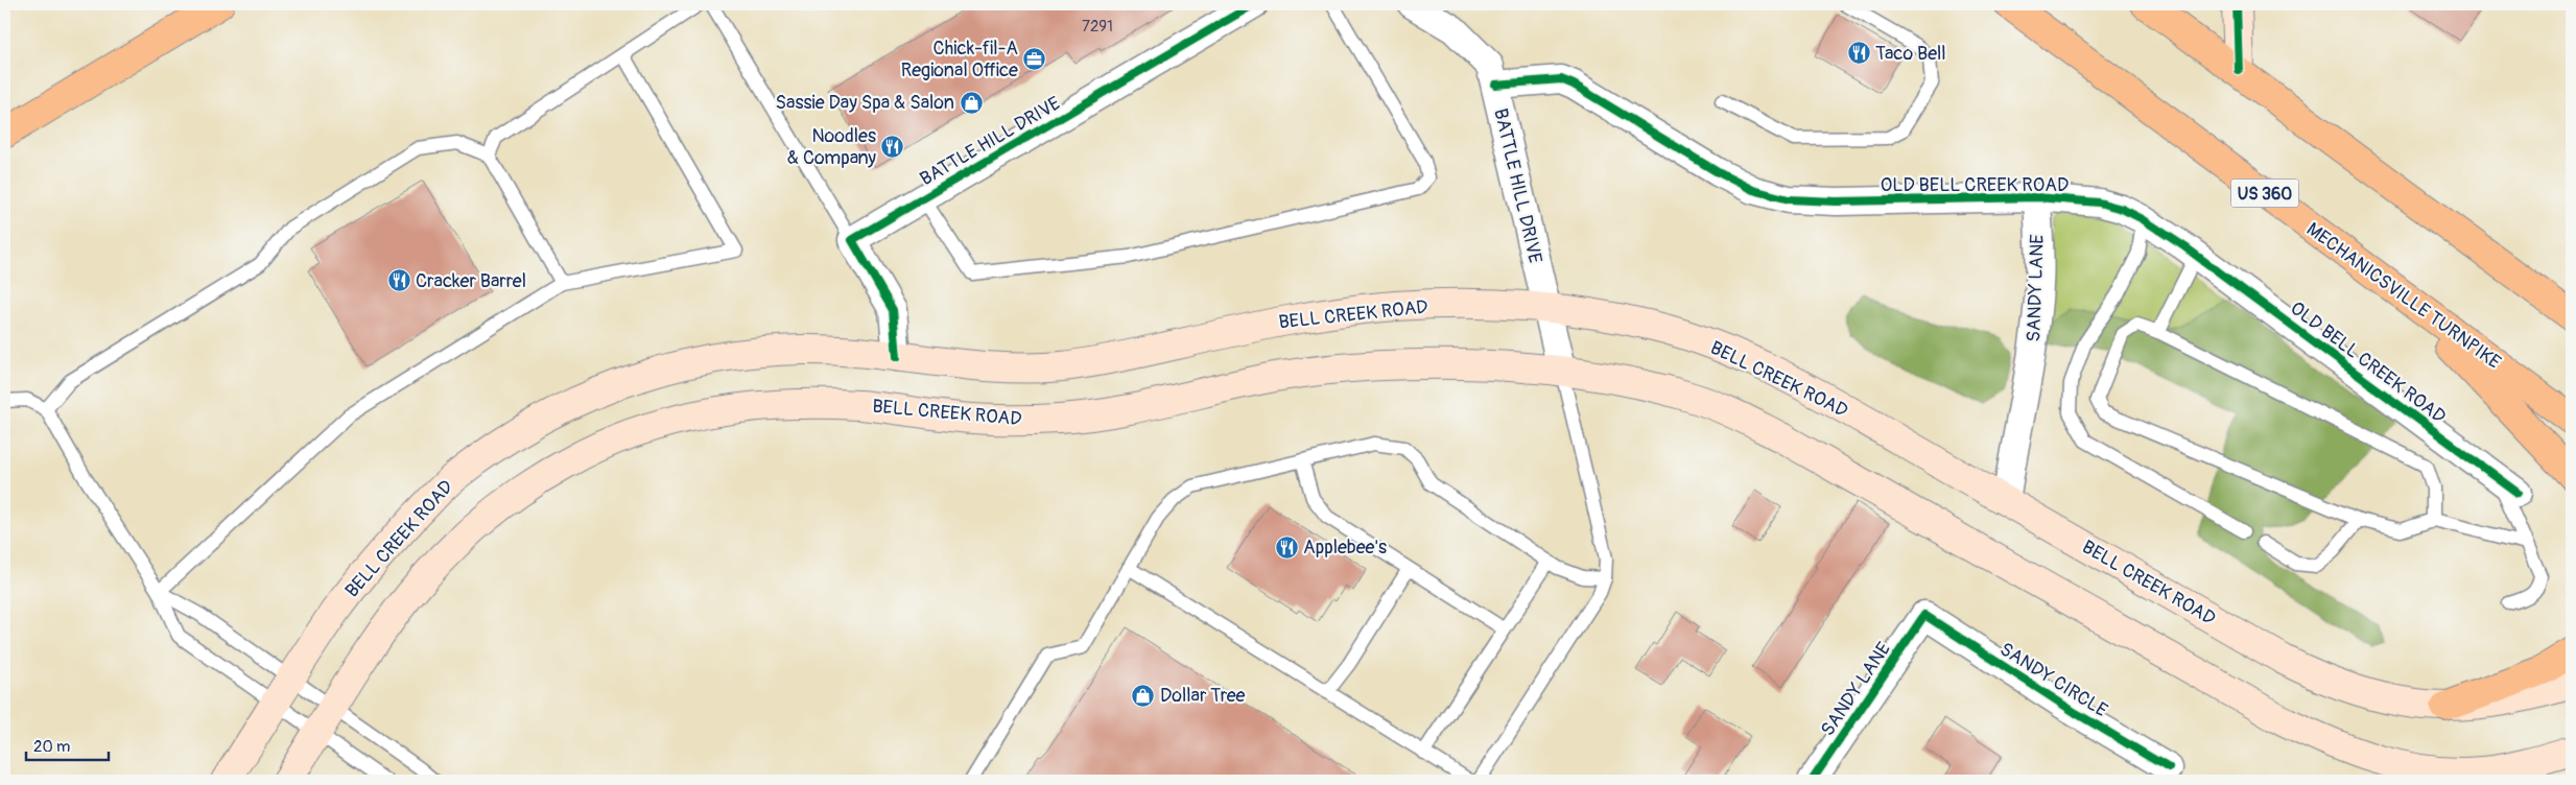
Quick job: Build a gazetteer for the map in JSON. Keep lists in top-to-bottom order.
{
  "streets": {
    "highway": ["US 360", "MECHANICSVILLE TURNPIKE"],
    "main road": ["BELL CREEK ROAD"],
    "street": [
      "BATTLE HILL DRIVE",
      "OLD BELL CREEK ROAD",
      "SANDY LANE",
      "SANDY CIRCLE"
    ]
  },
  "crossings": [
    ["BATTLE HILL DRIVE", "OLD BELL CREEK ROAD"],
    ["BATTLE HILL DRIVE", "BELL CREEK ROAD"],
    ["OLD BELL CREEK ROAD", "SANDY LANE"],
    ["SANDY LANE", "BELL CREEK ROAD"],
    ["SANDY LANE", "SANDY CIRCLE"]
  ],
  "places": {
    "restaurant": [
      "Taco Bell",
      "Noodles & Company",
      "Cracker Barrel",
      "Applebee's"
    ],
    "office": ["Chick-fil-A Regional Office"],
    "shop": ["Sassie Day Spa & Salon", "Dollar Tree"]
  },
  "house_numbers": ["7291"],
  "scale_bar": "20 m"
}
